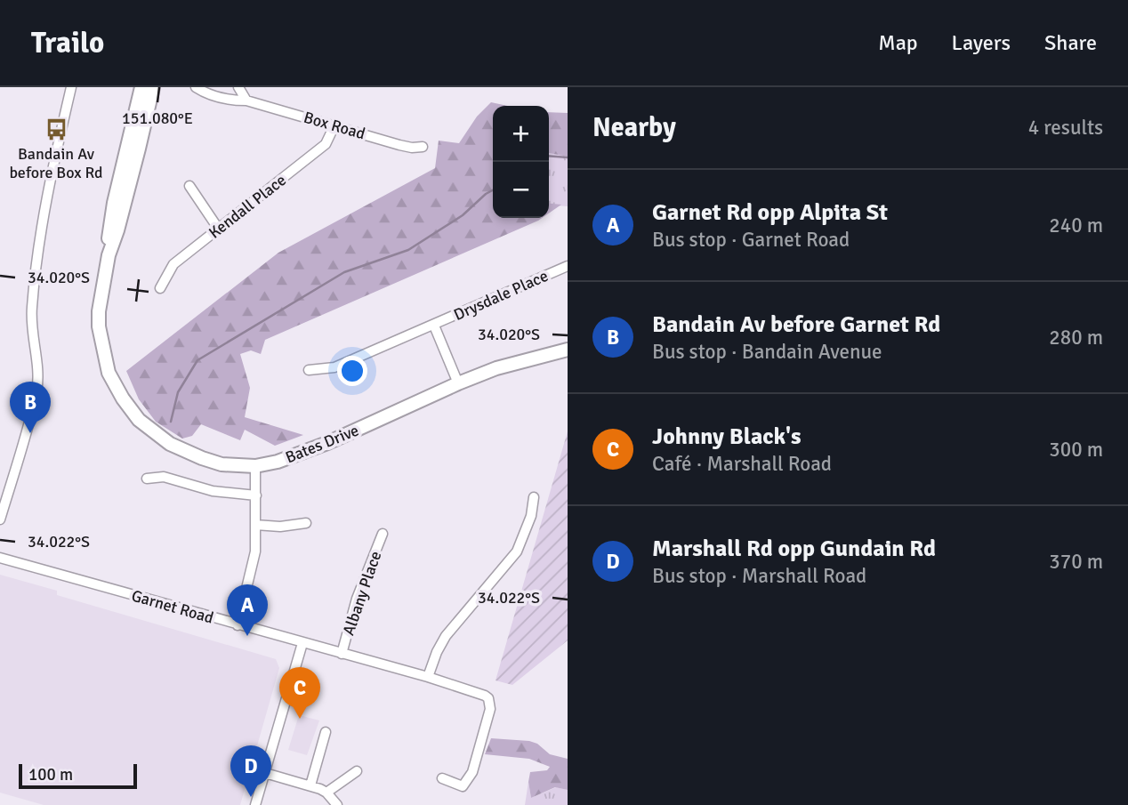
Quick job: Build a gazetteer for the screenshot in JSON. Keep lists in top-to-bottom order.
{
  "streets": {
    "main road": ["Bates Drive"],
    "street": [
      "Box Road",
      "Kendall Place",
      "Drysdale Place",
      "Albany Place",
      "Garnet Road"
    ]
  },
  "crossings": [
    ["Box Road", "Kendall Place"],
    ["Drysdale Place", "Bates Drive"],
    ["Albany Place", "Garnet Road"]
  ],
  "places": {
    "bus stop": ["Bandain Av before Box Rd"]
  },
  "scale_bar": "100 m",
  "page": {
    "header": "Trailo",
    "nav": ["Map", "Layers", "Share"],
    "heading": ["Nearby", "4 results"],
    "map_buttons": ["+", "−"],
    "list": [
      {
        "mark": "A",
        "name": "Garnet Rd opp Alpita St",
        "note": "Bus stop · Garnet Road",
        "value": "240 m"
      },
      {
        "mark": "B",
        "name": "Bandain Av before Garnet Rd",
        "note": "Bus stop · Bandain Avenue",
        "value": "280 m"
      },
      {
        "mark": "C",
        "name": "Johnny Black's",
        "note": "Café · Marshall Road",
        "value": "300 m"
      },
      {
        "mark": "D",
        "name": "Marshall Rd opp Gundain Rd",
        "note": "Bus stop · Marshall Road",
        "value": "370 m"
      }
    ],
    "pins": [
      "B",
      "A",
      "C",
      "D"
    ],
    "scale": "100 m"
  },
  "coordinates": ["151.080°E", "34.020°S", "34.022°S"]
}
